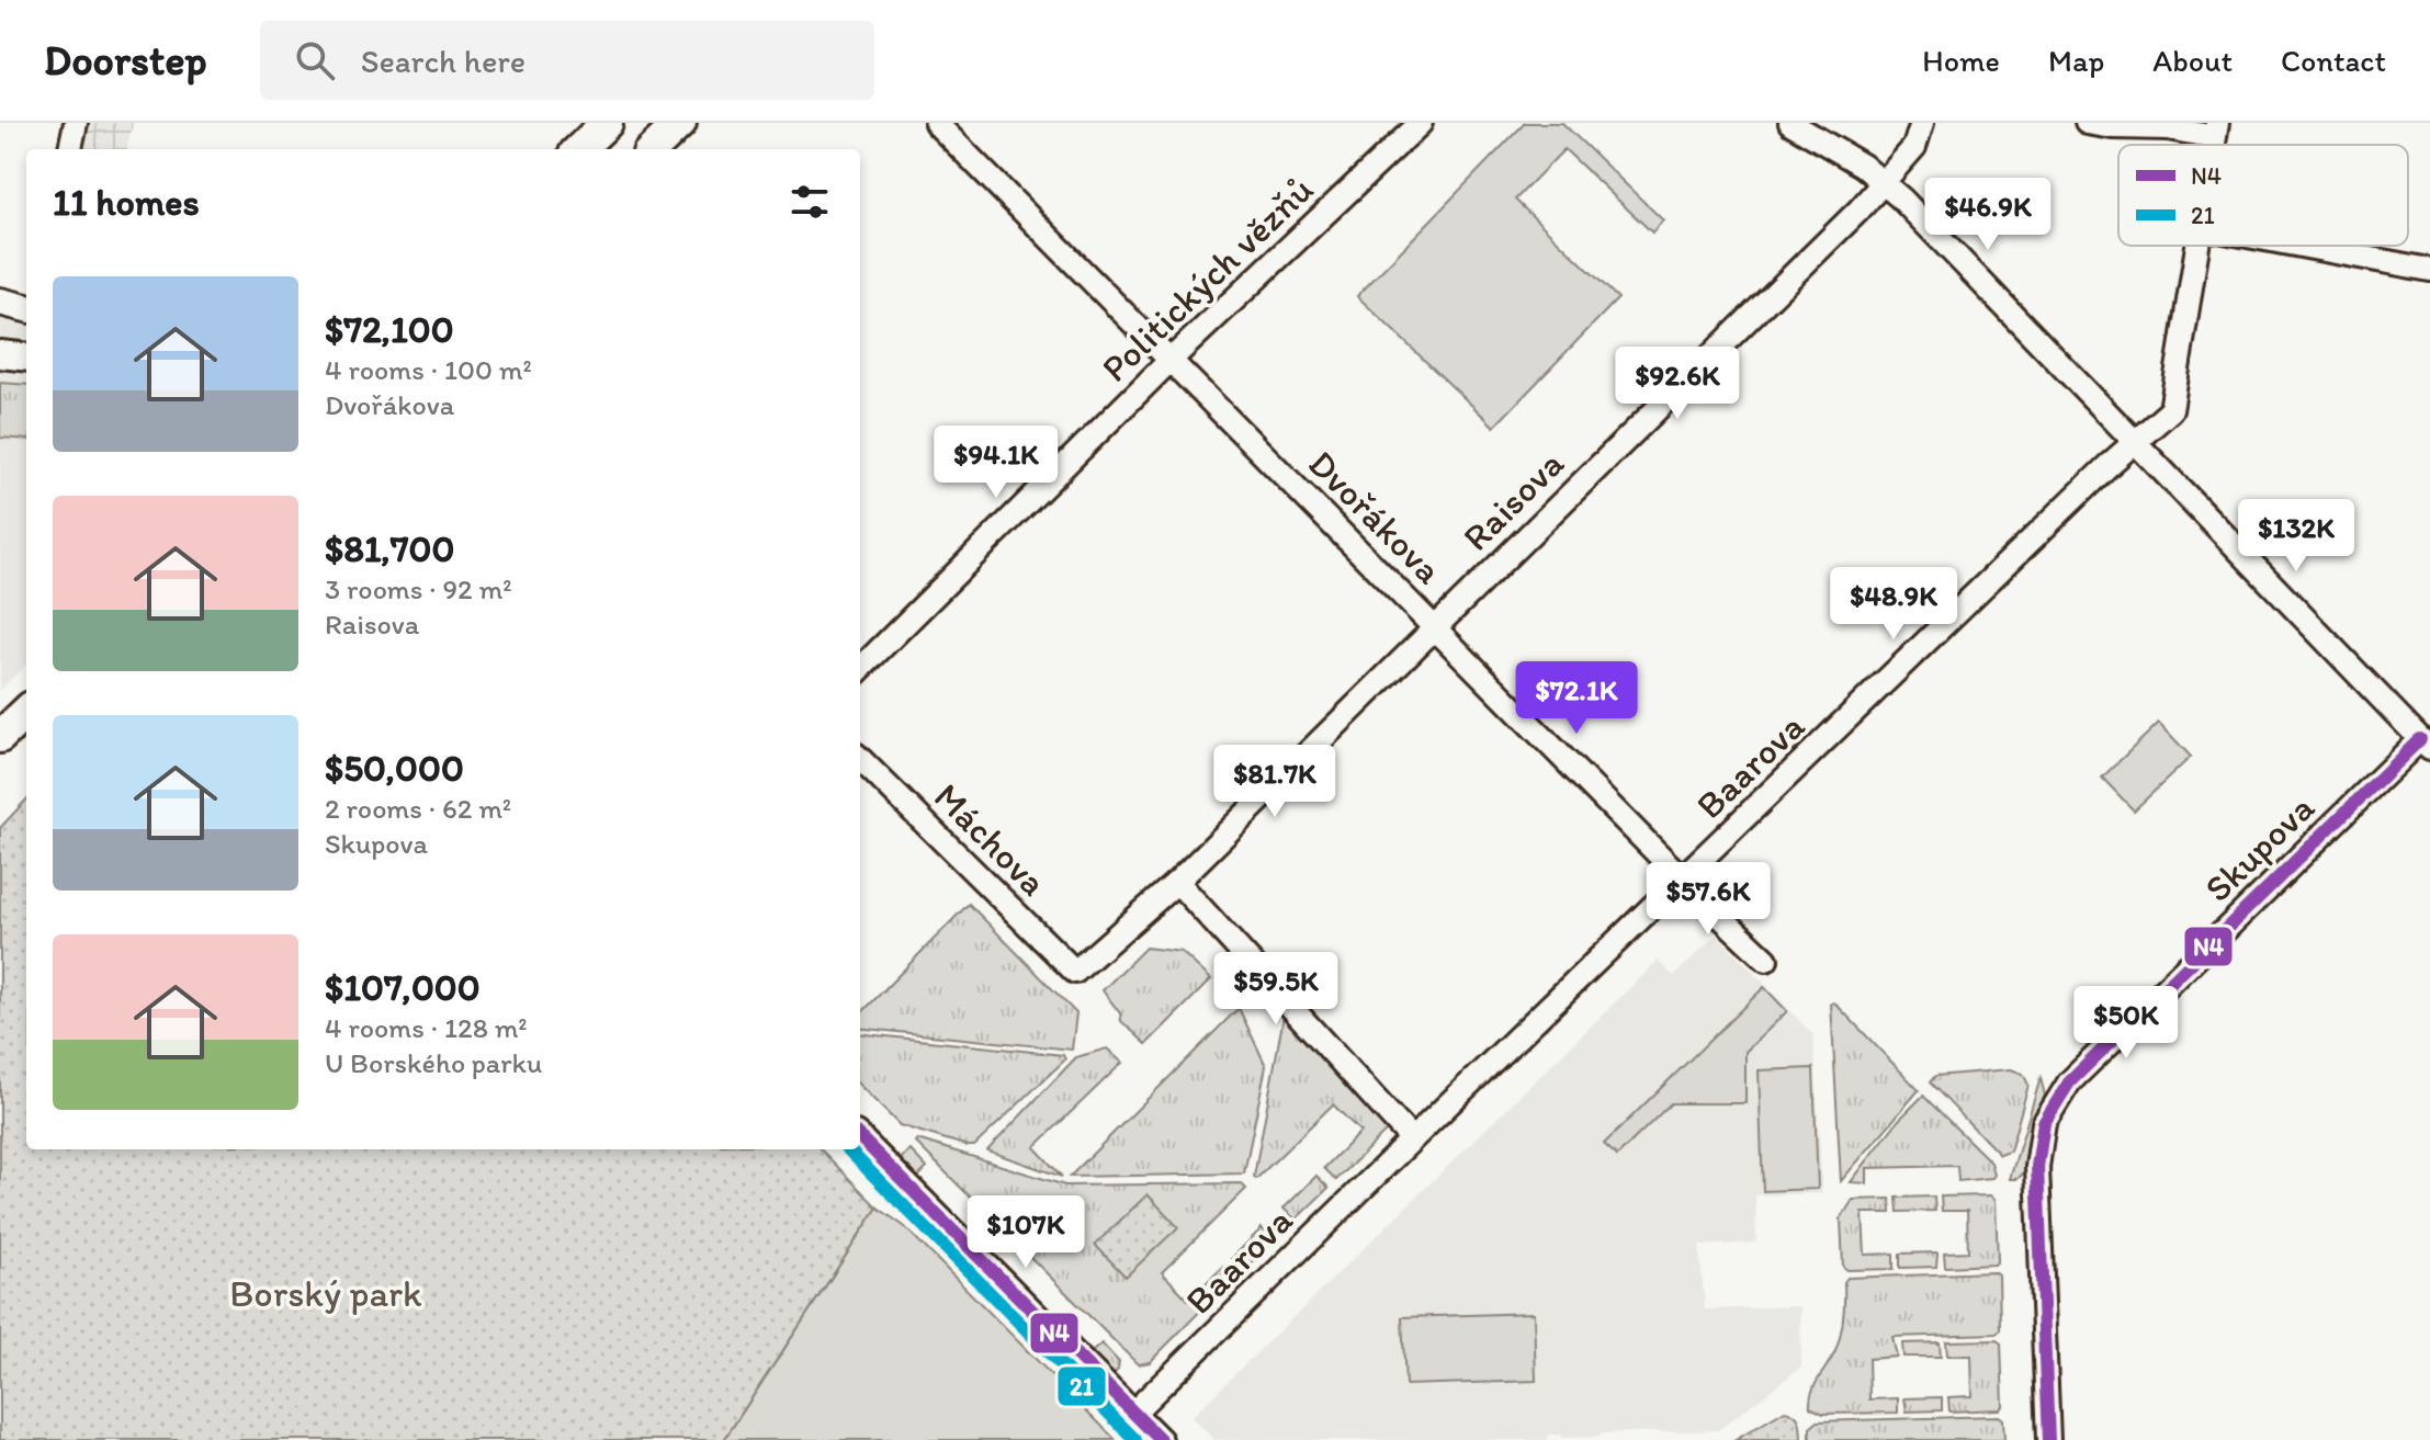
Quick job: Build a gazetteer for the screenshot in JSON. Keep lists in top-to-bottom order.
{
  "streets": {
    "street": [
      "Politických vězňů",
      "Raisova",
      "Dvořákova",
      "Baarova",
      "Máchova",
      "Skupova"
    ]
  },
  "crossings": [
    ["Politických vězňů", "Dvořákova"],
    ["Raisova", "Dvořákova"],
    ["Raisova", "Máchova"],
    ["Dvořákova", "Baarova"]
  ],
  "parks": ["Borský park"],
  "lines": ["transit line N4", "transit line 21"],
  "legend": ["N4", "21"],
  "page": {
    "header": "Doorstep",
    "search": "Search here",
    "nav": [
      "Home",
      "Map",
      "About",
      "Contact"
    ],
    "heading": "11 homes",
    "price": [
      "$46.9K",
      "$92.6K",
      "$94.1K",
      "$132K",
      "$48.9K",
      "$72.1K",
      "$81.7K",
      "$57.6K",
      "$59.5K",
      "$50K",
      "$107K"
    ],
    "list": [
      {
        "name": "$72,100",
        "note": "4 rooms · 100 m² · Dvořákova"
      },
      {
        "name": "$81,700",
        "note": "3 rooms · 92 m² · Raisova"
      },
      {
        "name": "$50,000",
        "note": "2 rooms · 62 m² · Skupova"
      },
      {
        "name": "$107,000",
        "note": "4 rooms · 128 m² · U Borského parku"
      }
    ]
  }
}
